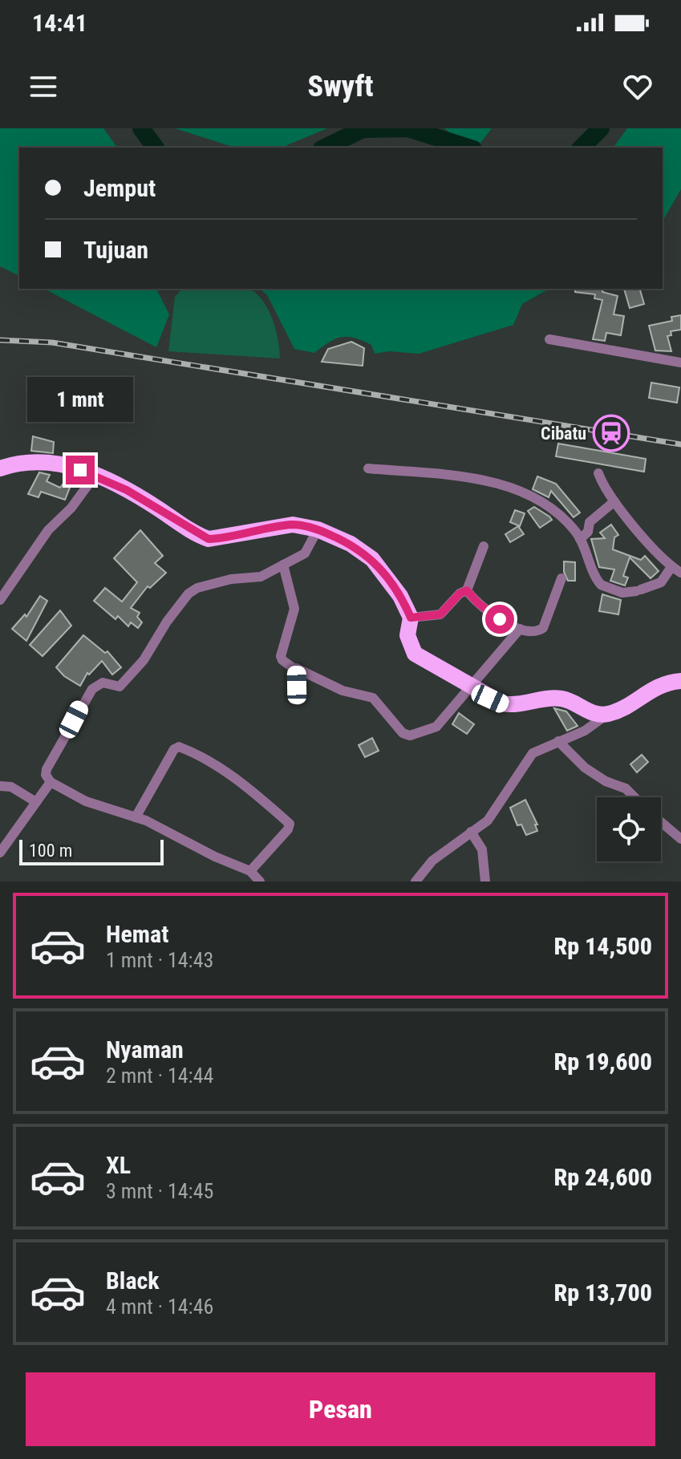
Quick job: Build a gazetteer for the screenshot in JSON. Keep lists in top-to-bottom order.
{
  "places": {
    "station": ["Cibatu"]
  },
  "scale_bar": "100 m",
  "page": {
    "status": "14:41",
    "header": "Swyft",
    "banner": ["Jemput", "Tujuan"],
    "bubble": "1 mnt",
    "scale": "100 m",
    "list": [
      {
        "name": "Hemat",
        "note": "1 mnt · 14:43",
        "value": "Rp 14,500"
      },
      {
        "name": "Nyaman",
        "note": "2 mnt · 14:44",
        "value": "Rp 19,600"
      },
      {
        "name": "XL",
        "note": "3 mnt · 14:45",
        "value": "Rp 24,600"
      },
      {
        "name": "Black",
        "note": "4 mnt · 14:46",
        "value": "Rp 13,700"
      }
    ],
    "buttons": "Pesan"
  }
}
